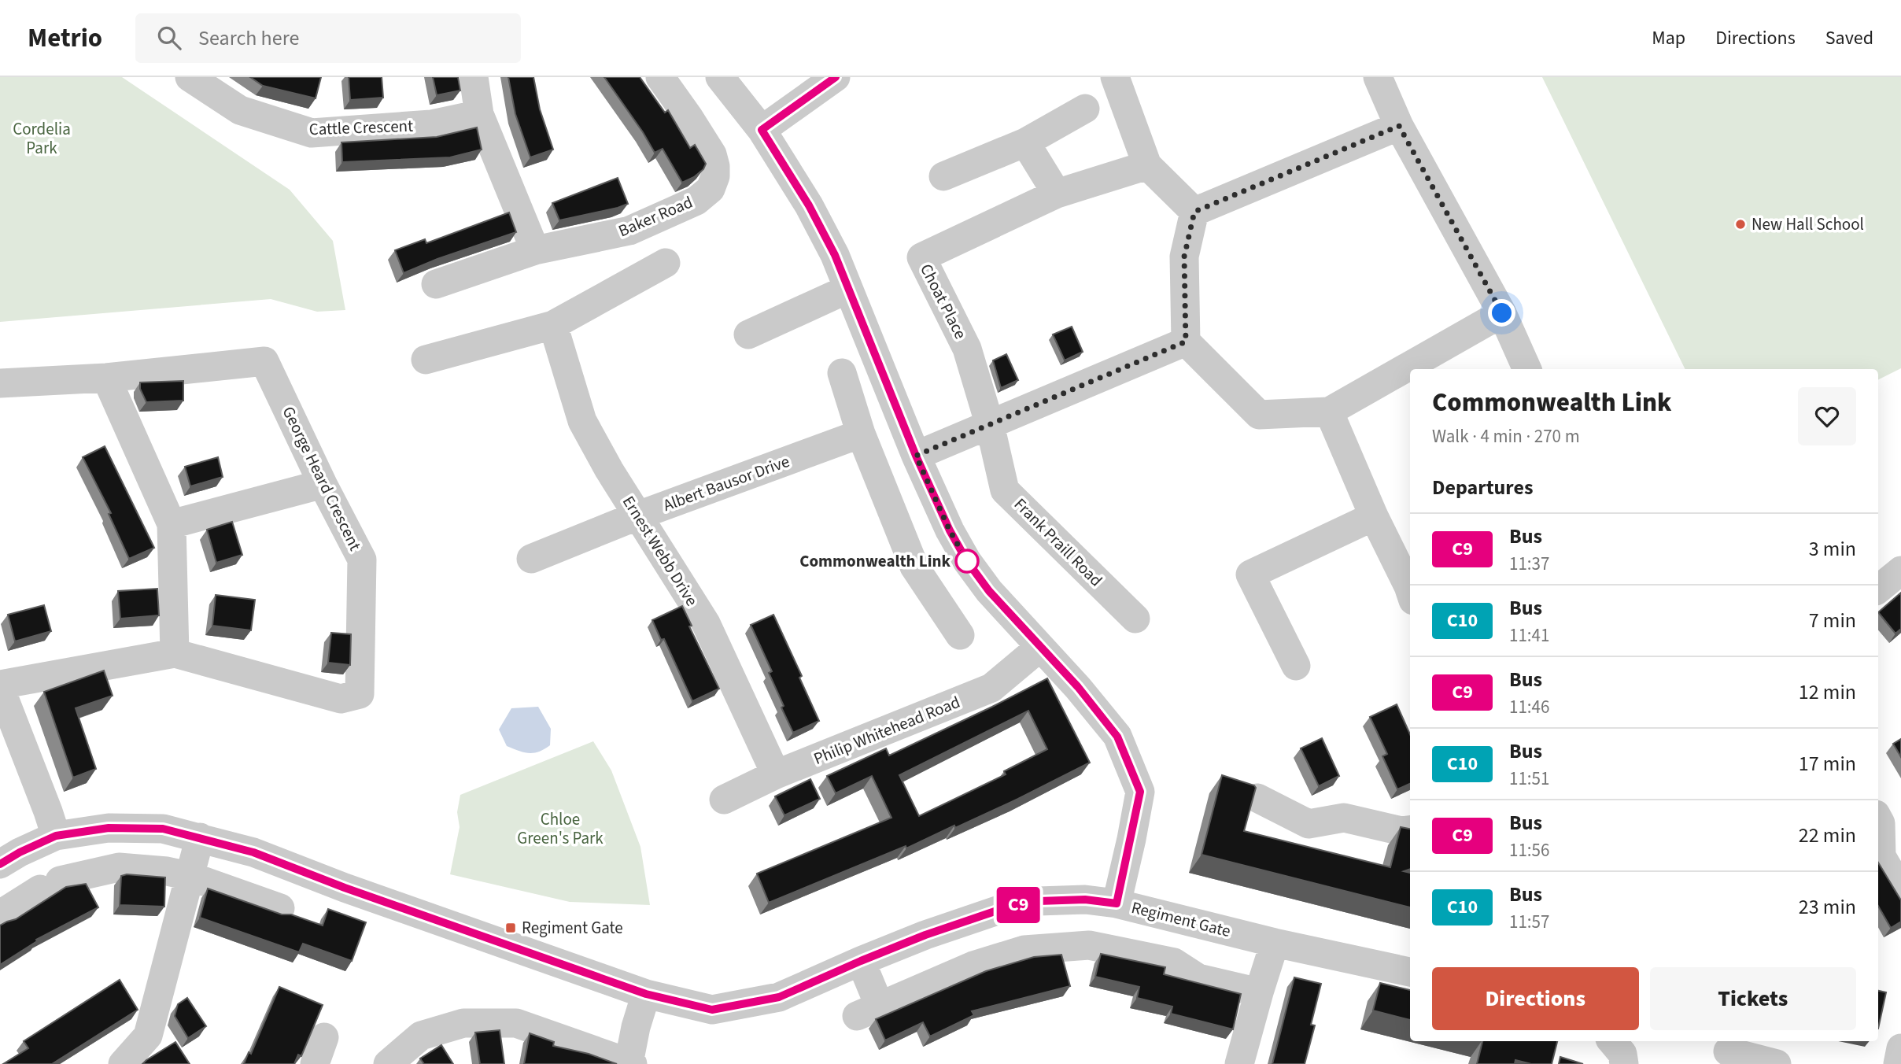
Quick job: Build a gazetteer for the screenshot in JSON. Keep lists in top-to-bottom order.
{
  "streets": {
    "street": [
      "Cattle Crescent",
      "Baker Road",
      "Choat Place",
      "George Heard Crescent",
      "Albert Bausor Drive",
      "Frank Praill Road",
      "Ernest Webb Drive",
      "Philip Whitehead Road",
      "Regiment Gate"
    ]
  },
  "crossings": [
    ["Choat Place", "Frank Praill Road"],
    ["George Heard Crescent", "Regiment Gate"],
    ["Albert Bausor Drive", "Ernest Webb Drive"],
    ["Ernest Webb Drive", "Philip Whitehead Road"]
  ],
  "parks": ["Cordelia Park", "Chloe Green's Park"],
  "places": {
    "other": ["New Hall School", "Commonwealth Link"],
    "transit": ["Regiment Gate"]
  },
  "lines": ["bus line C9"],
  "page": {
    "header": "Metrio",
    "search": "Search here",
    "nav": ["Map", "Directions", "Saved"],
    "on_map": "C9",
    "heading": [
      ["Commonwealth Link", "Walk · 4 min · 270 m"],
      "Departures"
    ],
    "list": [
      {
        "mark": "C9",
        "name": "Bus",
        "note": "11:37",
        "value": "3 min"
      },
      {
        "mark": "C10",
        "name": "Bus",
        "note": "11:41",
        "value": "7 min"
      },
      {
        "mark": "C9",
        "name": "Bus",
        "note": "11:46",
        "value": "12 min"
      },
      {
        "mark": "C10",
        "name": "Bus",
        "note": "11:51",
        "value": "17 min"
      },
      {
        "mark": "C9",
        "name": "Bus",
        "note": "11:56",
        "value": "22 min"
      },
      {
        "mark": "C10",
        "name": "Bus",
        "note": "11:57",
        "value": "23 min"
      }
    ],
    "buttons": ["Directions", "Tickets"]
  }
}
